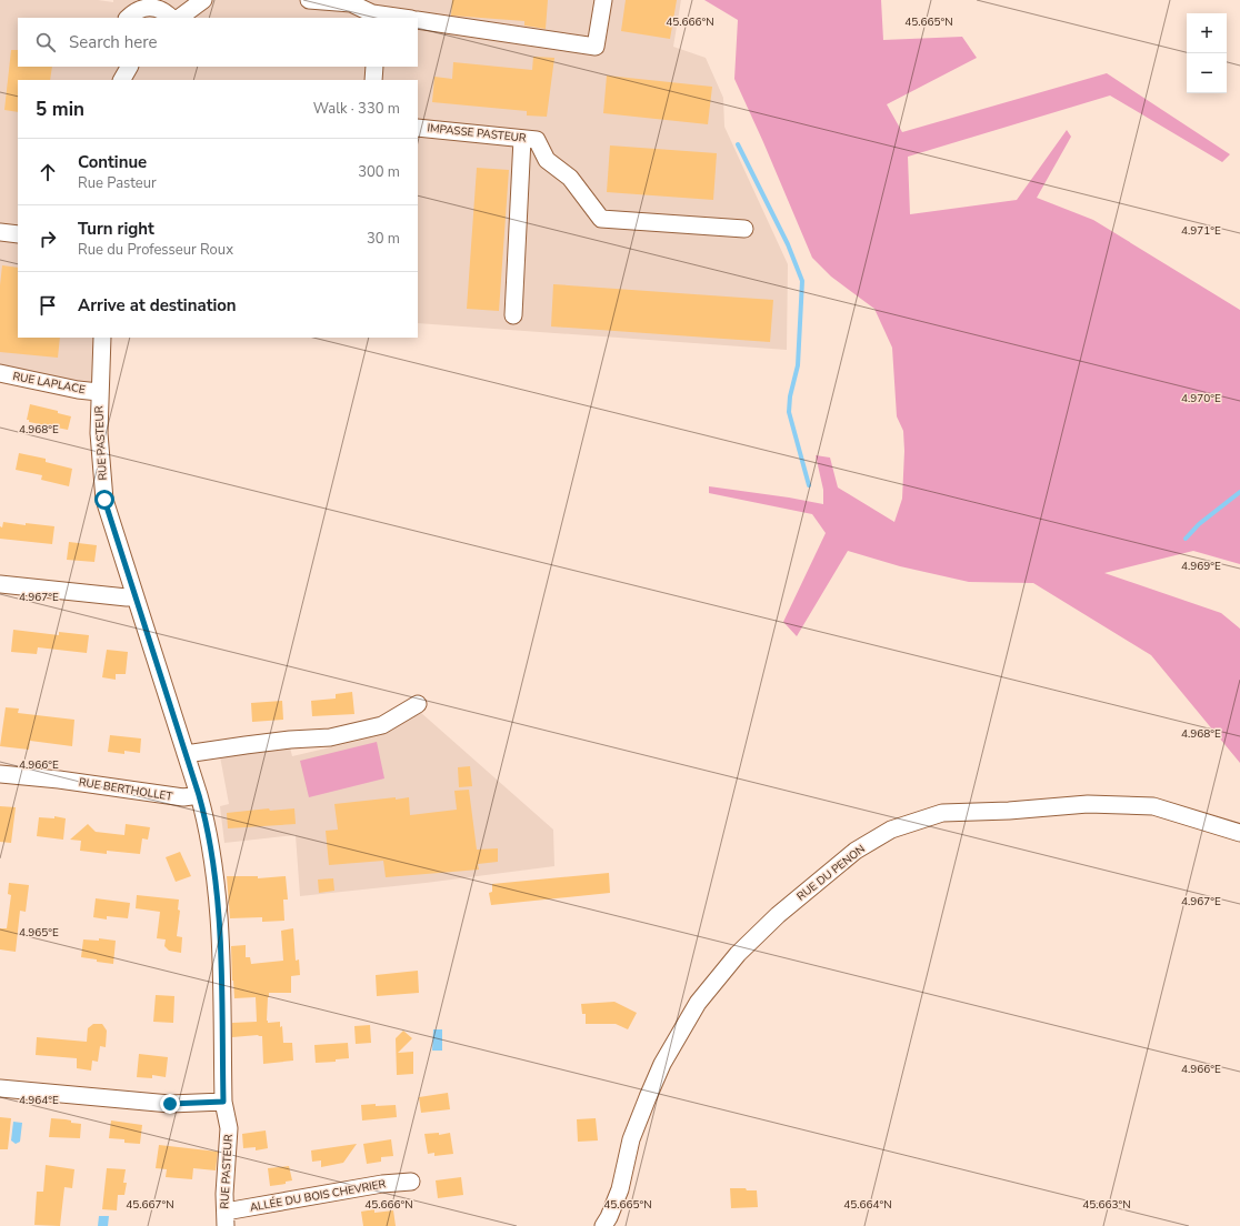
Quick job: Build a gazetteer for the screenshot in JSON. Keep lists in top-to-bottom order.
{
  "streets": {
    "street": [
      "IMPASSE PASTEUR",
      "RUE LAPLACE",
      "RUE PASTEUR",
      "RUE BERTHOLLET",
      "RUE DU PENON",
      "ALLÉE DU BOIS CHEVRIER"
    ]
  },
  "crossings": [
    ["RUE LAPLACE", "RUE PASTEUR"],
    ["RUE PASTEUR", "RUE BERTHOLLET"],
    ["RUE PASTEUR", "ALLÉE DU BOIS CHEVRIER"]
  ],
  "page": {
    "map_buttons": ["+", "−"],
    "search": "Search here",
    "heading": ["5 min", "Walk · 330 m"],
    "list": [
      ["Continue", "Rue Pasteur", "300 m"],
      ["Turn right", "Rue du Professeur Roux", "30 m"],
      "Arrive at destination"
    ]
  },
  "coordinates": [
    "45.666°N",
    "45.665°N",
    "4.971°E",
    "4.970°E",
    "4.968°E",
    "4.969°E",
    "4.967°E",
    "4.966°E",
    "4.965°E",
    "4.964°E",
    "45.667°N",
    "45.664°N",
    "45.663°N"
  ]
}
